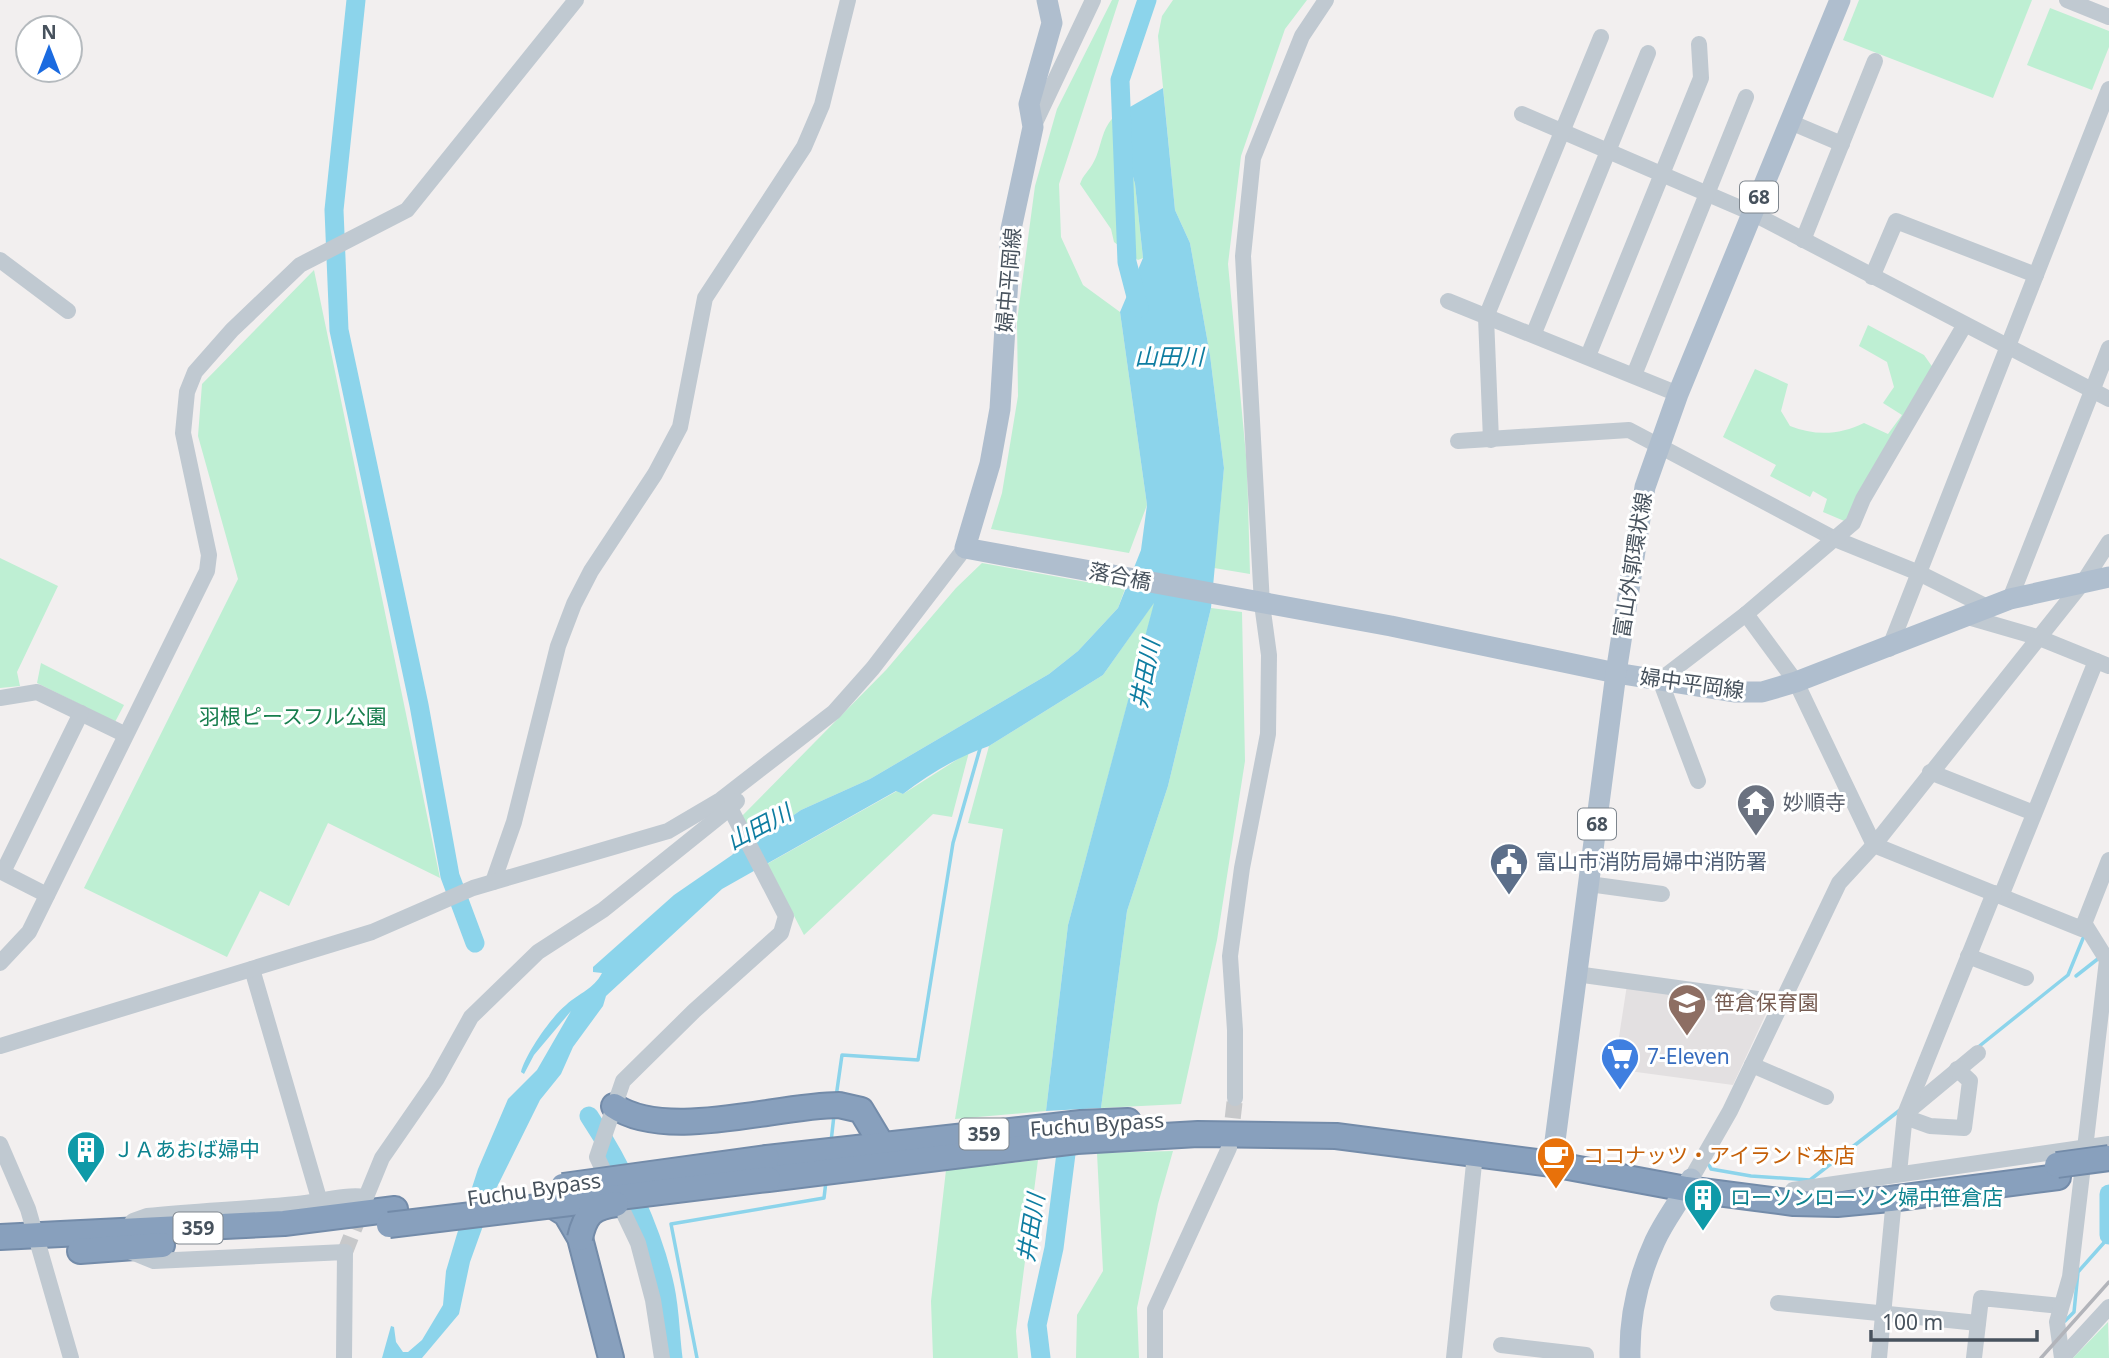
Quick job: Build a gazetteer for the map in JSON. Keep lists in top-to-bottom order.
{
  "streets": {
    "highway": ["Fuchu Bypass", "359"],
    "main road": [
      "68",
      "婦中平岡線",
      "富山外郭環状線",
      "落合橋"
    ]
  },
  "crossings": [
    ["婦中平岡線", "富山外郭環状線"],
    ["婦中平岡線", "落合橋"],
    ["富山外郭環状線", "Fuchu Bypass"]
  ],
  "water": ["山田川", "井田川"],
  "parks": ["羽根ピースフル公園"],
  "places": {
    "temple": ["妙順寺"],
    "public building": ["富山市消防局婦中消防署"],
    "school or university": ["笹倉保育園"],
    "supermarket": ["7-Eleven"],
    "building": ["ＪＡあおば婦中", "ローソンローソン婦中笹倉店"],
    "cafe": ["ココナッツ・アイランド本店"]
  },
  "scale_bar": "100 m",
  "north": "top"
}
